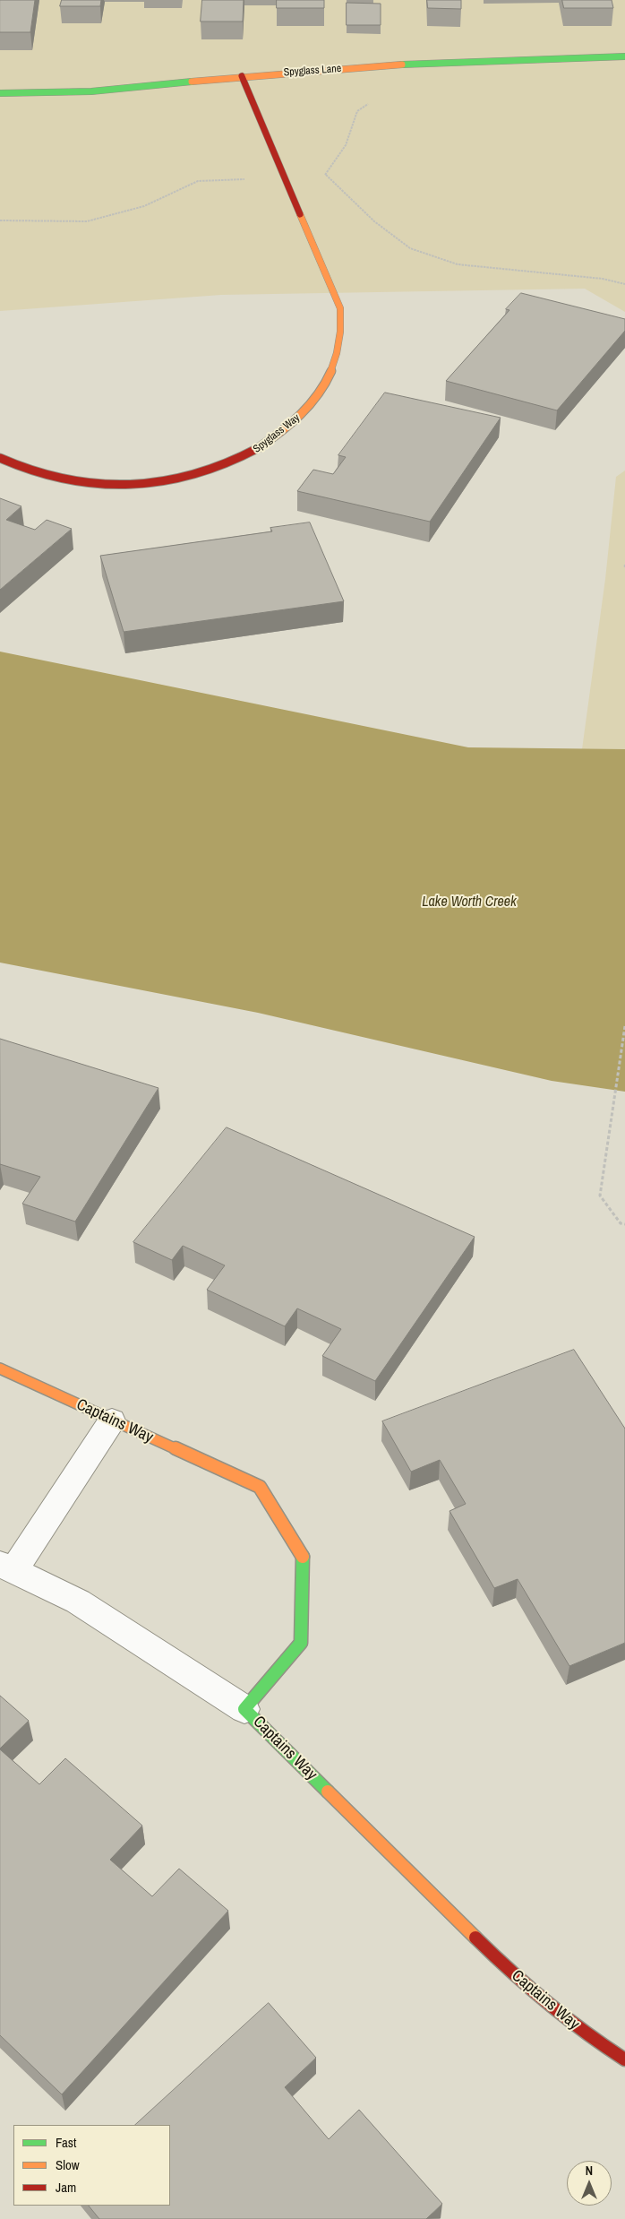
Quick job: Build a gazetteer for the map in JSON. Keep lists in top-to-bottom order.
{
  "streets": {
    "street": ["Spyglass Lane", "Spyglass Way", "Captains Way"]
  },
  "crossings": [
    ["Spyglass Lane", "Spyglass Way"]
  ],
  "water": ["Lake Worth Creek"],
  "legend": ["Fast", "Slow", "Jam"],
  "north": "top"
}
